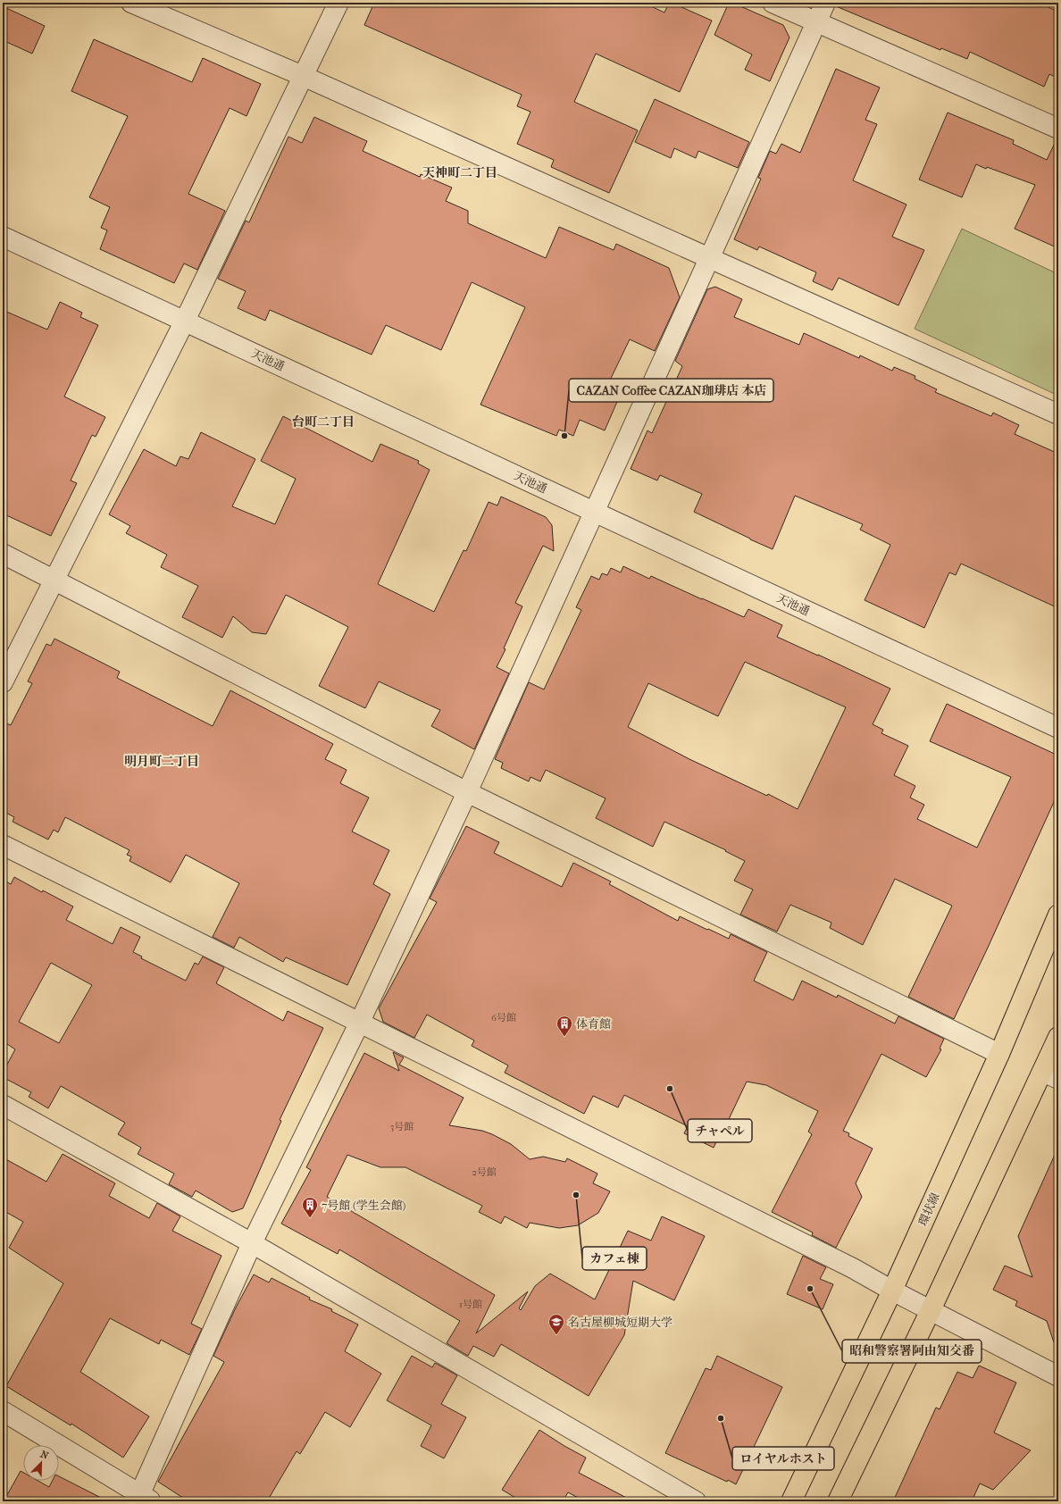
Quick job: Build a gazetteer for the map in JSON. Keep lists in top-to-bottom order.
{
  "streets": {
    "main road": ["環状線"],
    "street": ["天池通"]
  },
  "districts": ["天神町二丁目", "台町二丁目", "明月町二丁目"],
  "places": {
    "other": [
      "CAZAN Coffee CAZAN珈琲店 本店",
      "チャペル",
      "カフェ棟",
      "昭和警察署阿由知交番",
      "ロイヤルホスト"
    ],
    "building": ["体育館", "7号館 (学生会館)"],
    "school or university": ["名古屋柳城短期大学"]
  },
  "house_numbers": [
    "6号館",
    "3号館",
    "2号館",
    "1号館"
  ],
  "north": "top right"
}
